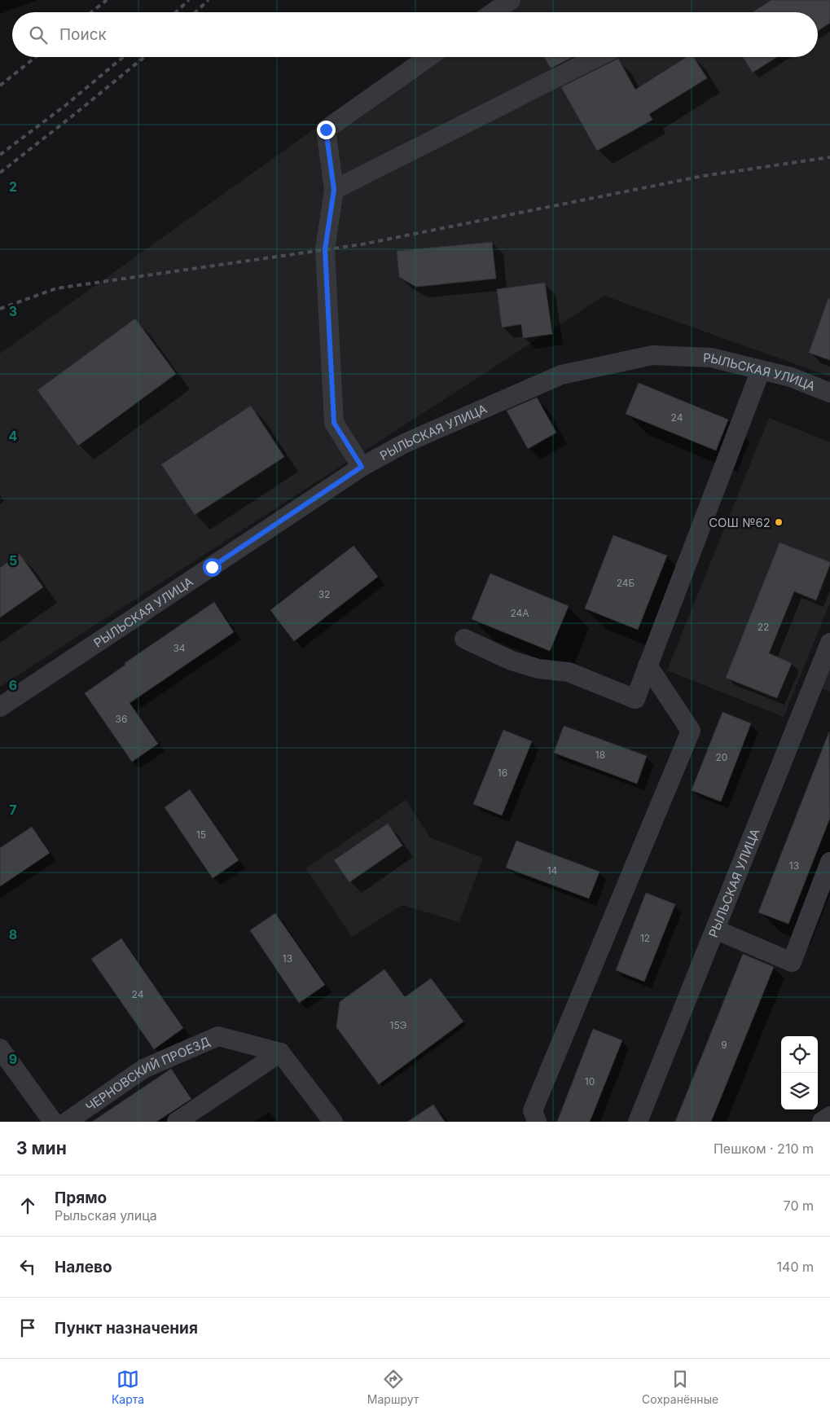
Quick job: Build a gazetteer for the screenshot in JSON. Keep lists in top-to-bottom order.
{
  "streets": {
    "street": ["РЫЛЬСКАЯ УЛИЦА", "ЧЕРНОВСКИЙ ПРОЕЗД"]
  },
  "places": ["СОШ №62"],
  "house_numbers": [
    "24",
    "24Б",
    "32",
    "24А",
    "22",
    "34",
    "36",
    "18",
    "20",
    "16",
    "15",
    "13",
    "14",
    "12",
    "13",
    "24",
    "15Э",
    "9",
    "10"
  ],
  "page": {
    "search": "Поиск",
    "heading": ["3 мин", "Пешком · 210 m"],
    "list": [
      ["Прямо", "Рыльская улица", "70 m"],
      ["Налево", "140 m"],
      "Пункт назначения"
    ],
    "nav": ["Карта", "Маршрут", "Сохранённые"]
  },
  "grid": {
    "rows": [
      "2",
      "3",
      "4",
      "5",
      "6",
      "7",
      "8",
      "9"
    ]
  }
}
